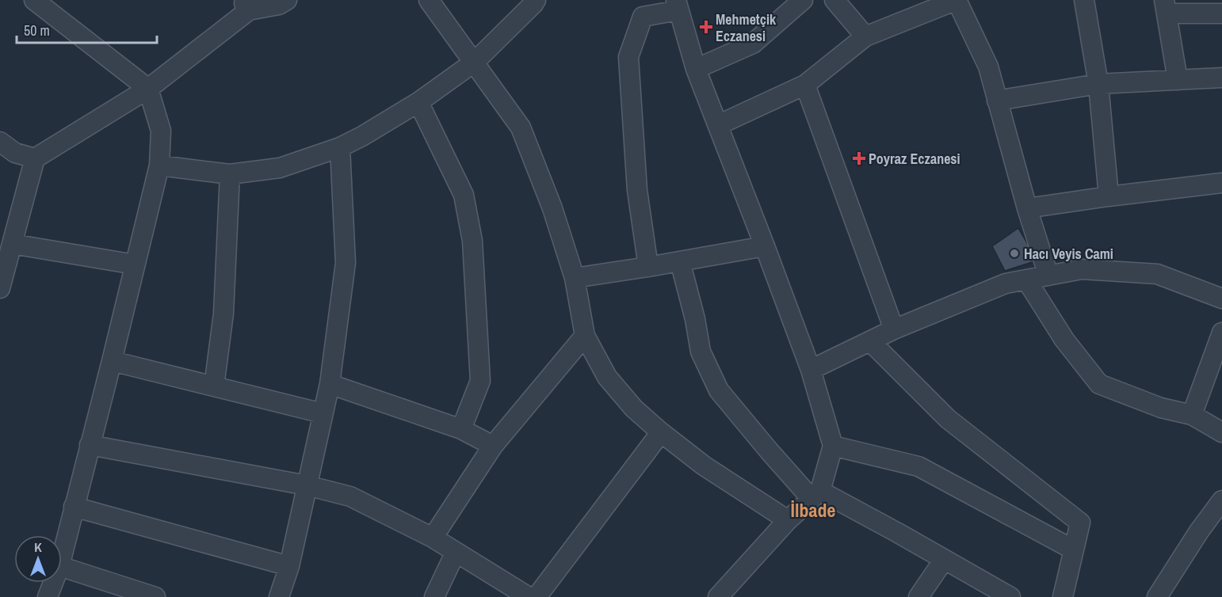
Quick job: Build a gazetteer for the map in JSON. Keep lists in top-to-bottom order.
{
  "districts": ["İlbade"],
  "places": {
    "health": ["Mehmetçik Eczanesi", "Poyraz Eczanesi"],
    "other": ["Hacı Veyis Cami"]
  },
  "scale_bar": "50 m",
  "north": "top"
}
